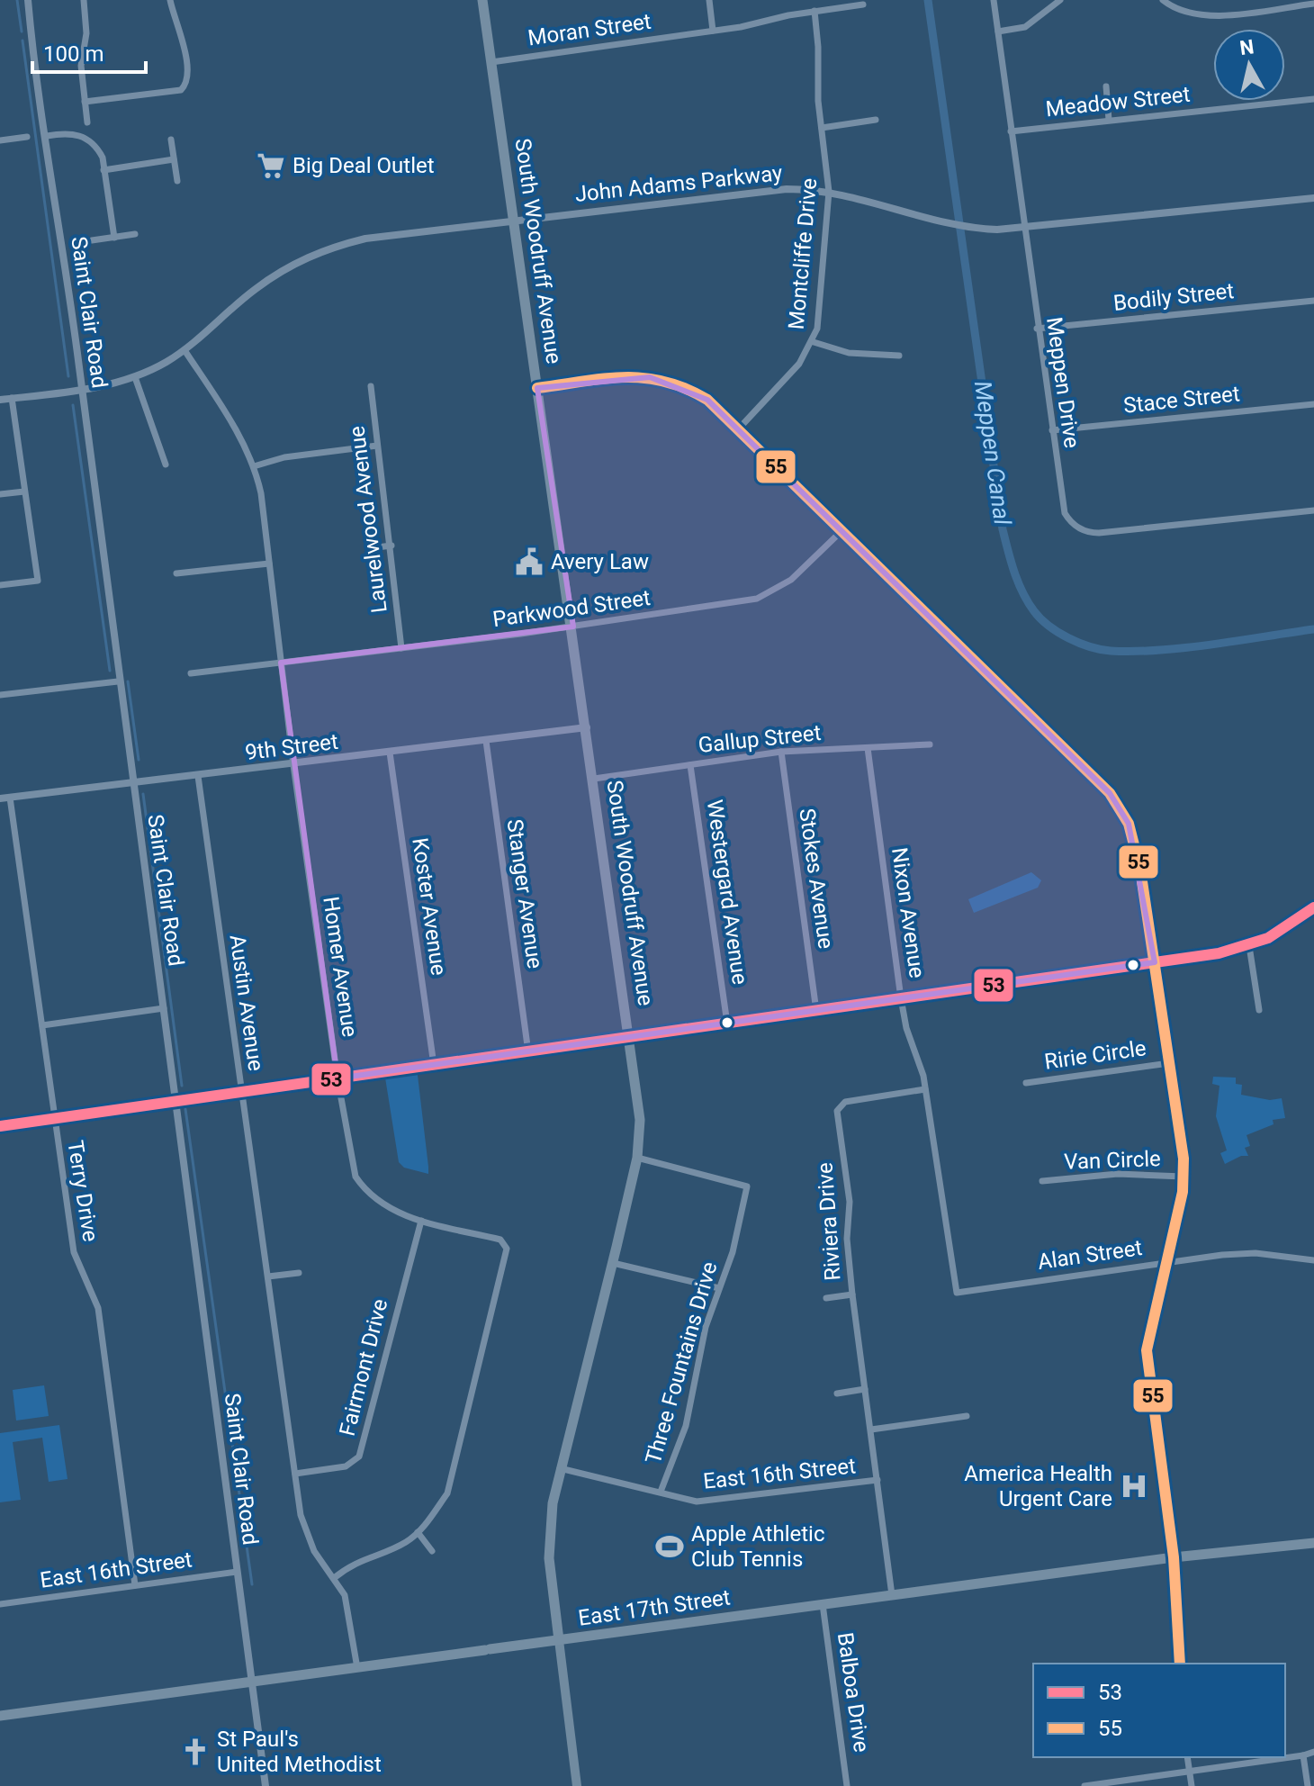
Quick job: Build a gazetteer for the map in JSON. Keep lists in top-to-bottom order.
{
  "streets": {
    "main road": ["South Woodruff Avenue", "East 17th Street"],
    "street": [
      "Moran Street",
      "Meadow Street",
      "John Adams Parkway",
      "Montcliffe Drive",
      "Bodily Street",
      "Saint Clair Road",
      "Meppen Drive",
      "Stace Street",
      "Laurelwood Avenue",
      "Parkwood Street",
      "Gallup Street",
      "9th Street",
      "Stokes Avenue",
      "Westergard Avenue",
      "Stanger Avenue",
      "Koster Avenue",
      "Nixon Avenue",
      "Homer Avenue",
      "Austin Avenue",
      "Ririe Circle",
      "Van Circle",
      "Terry Drive",
      "Riviera Drive",
      "Alan Street",
      "Three Fountains Drive",
      "Fairmont Drive",
      "East 16th Street",
      "Balboa Drive"
    ]
  },
  "crossings": [
    ["Moran Street", "South Woodruff Avenue"],
    ["Moran Street", "Montcliffe Drive"],
    ["Meadow Street", "Meppen Drive"],
    ["John Adams Parkway", "South Woodruff Avenue"],
    ["John Adams Parkway", "Montcliffe Drive"],
    ["John Adams Parkway", "Saint Clair Road"],
    ["John Adams Parkway", "Meppen Drive"],
    ["John Adams Parkway", "Homer Avenue"],
    ["South Woodruff Avenue", "Parkwood Street"],
    ["South Woodruff Avenue", "Gallup Street"],
    ["South Woodruff Avenue", "9th Street"],
    ["South Woodruff Avenue", "Three Fountains Drive"],
    ["South Woodruff Avenue", "East 16th Street"],
    ["South Woodruff Avenue", "East 17th Street"],
    ["Bodily Street", "Meppen Drive"],
    ["Saint Clair Road", "9th Street"],
    ["Saint Clair Road", "East 16th Street"],
    ["Saint Clair Road", "East 17th Street"],
    ["Meppen Drive", "Stace Street"],
    ["Laurelwood Avenue", "Parkwood Street"],
    ["Parkwood Street", "Homer Avenue"],
    ["Gallup Street", "Stokes Avenue"],
    ["Gallup Street", "Westergard Avenue"],
    ["Gallup Street", "Nixon Avenue"],
    ["9th Street", "Stanger Avenue"],
    ["9th Street", "Koster Avenue"],
    ["9th Street", "Homer Avenue"],
    ["9th Street", "Austin Avenue"],
    ["9th Street", "Terry Drive"],
    ["Nixon Avenue", "Riviera Drive"],
    ["Nixon Avenue", "Alan Street"],
    ["Homer Avenue", "Fairmont Drive"],
    ["Austin Avenue", "Fairmont Drive"],
    ["Austin Avenue", "East 17th Street"],
    ["Terry Drive", "East 16th Street"],
    ["Riviera Drive", "East 16th Street"],
    ["Riviera Drive", "East 17th Street"],
    ["Three Fountains Drive", "East 16th Street"],
    ["East 17th Street", "Balboa Drive"]
  ],
  "water": ["Meppen Canal"],
  "places": {
    "supermarket": ["Big Deal Outlet"],
    "public building": ["Avery Law"],
    "hospital": ["America Health Urgent Care"],
    "sports": ["Apple Athletic Club Tennis"],
    "church": ["St Paul's United Methodist"]
  },
  "lines": ["transit line 55", "transit line 53"],
  "legend": ["53", "55"],
  "scale_bar": "100 m",
  "north": "top"
}
